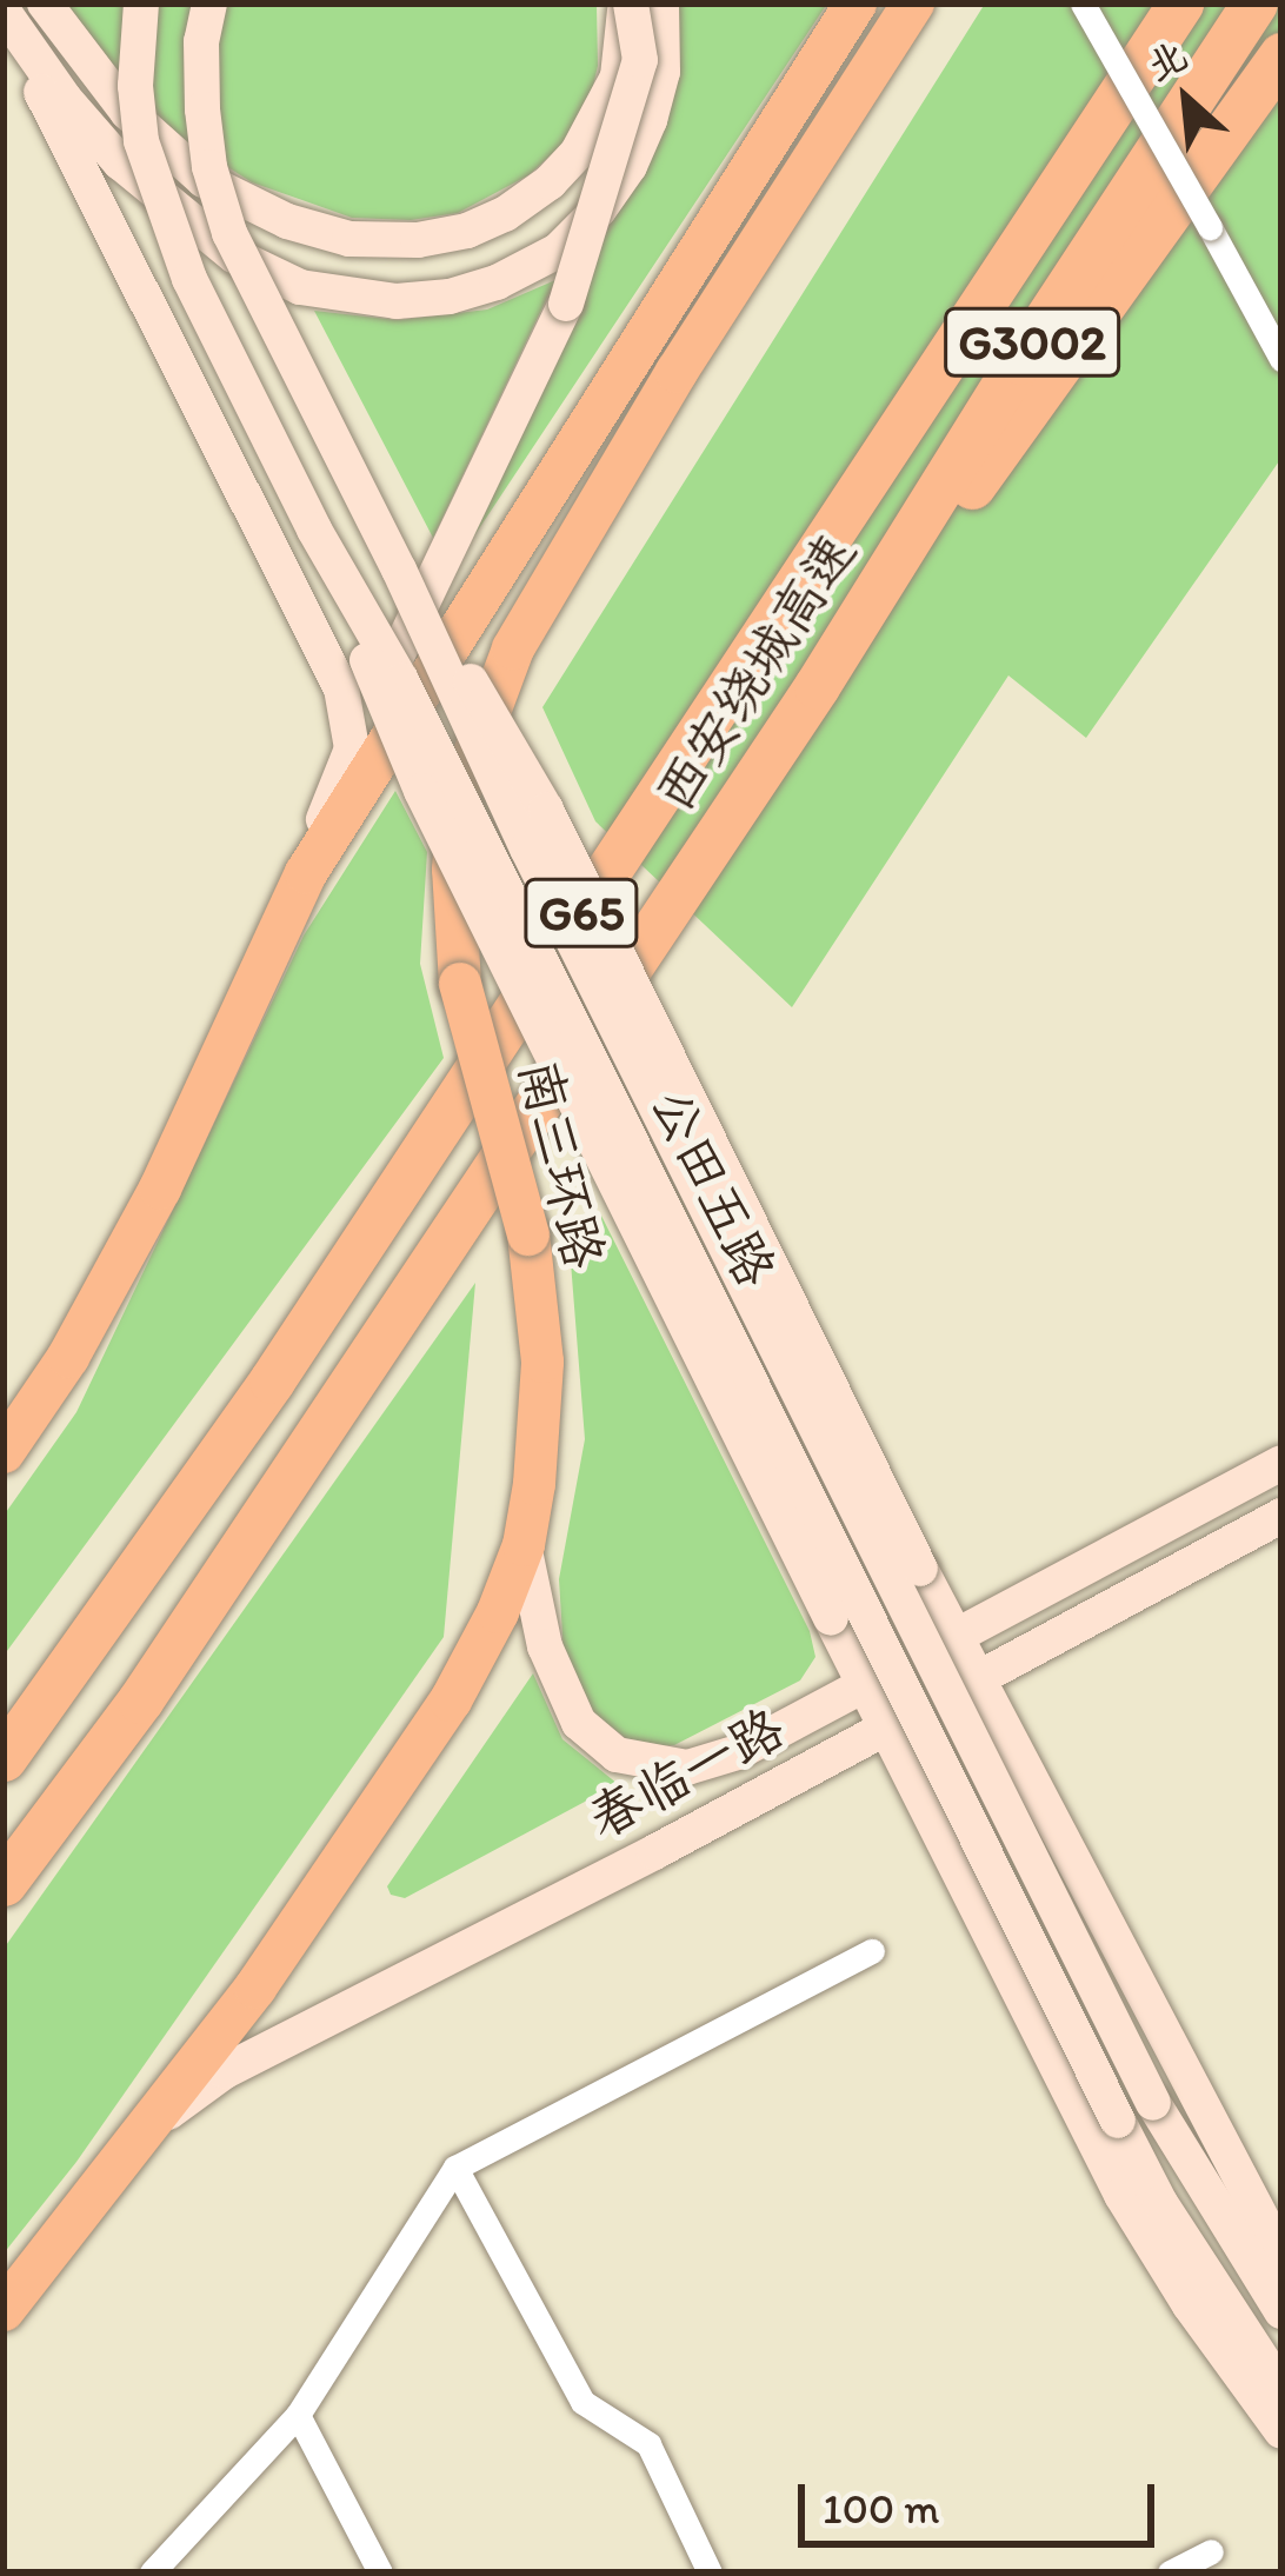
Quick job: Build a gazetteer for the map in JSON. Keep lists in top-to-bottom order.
{
  "streets": {
    "highway": [
      "G3002",
      "西安绕城高速",
      "G65",
      "南三环路"
    ],
    "main road": ["公田五路", "春临一路"]
  },
  "crossings": [
    ["西安绕城高速", "G65"],
    ["南三环路", "春临一路"]
  ],
  "scale_bar": "100 m",
  "north": "top left"
}
